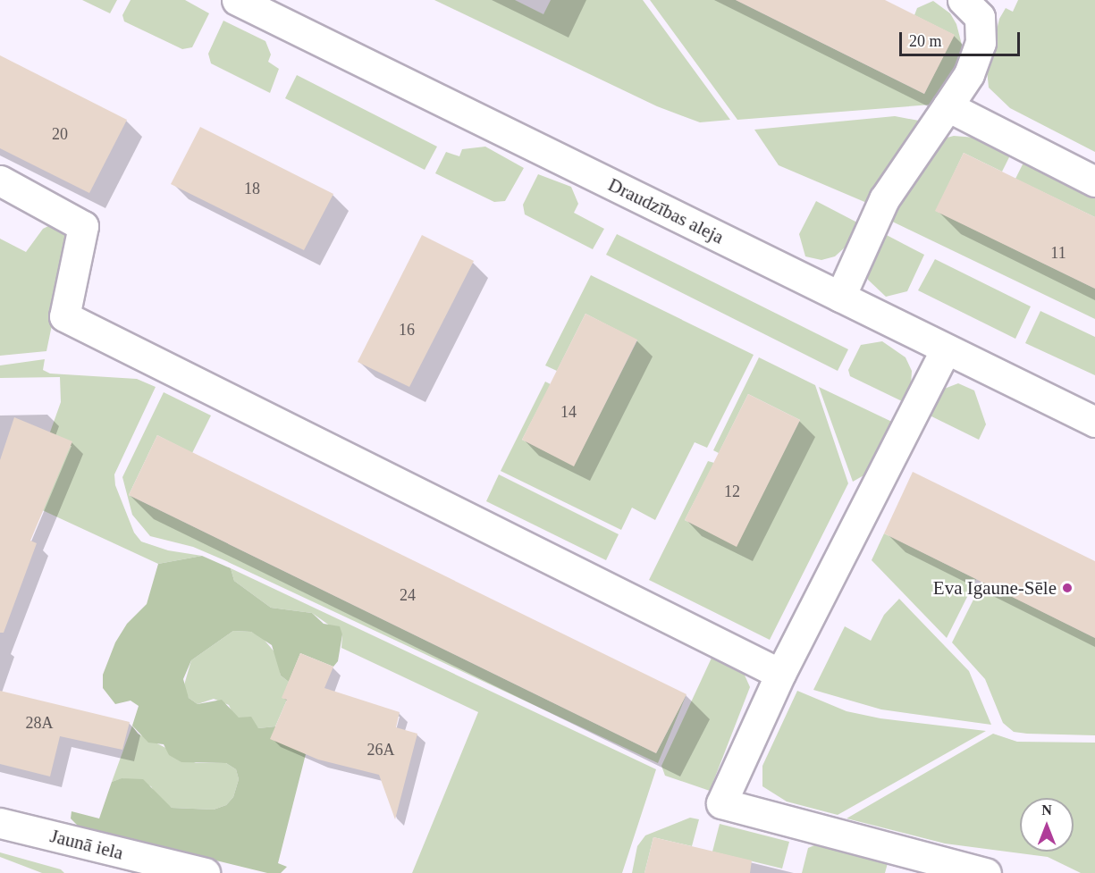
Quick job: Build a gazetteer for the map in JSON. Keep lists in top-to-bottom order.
{
  "streets": {
    "street": ["Draudzības aleja", "Jaunā iela"]
  },
  "places": ["Eva Igaune-Sēle"],
  "house_numbers": [
    "20",
    "18",
    "11",
    "16",
    "14",
    "12",
    "24",
    "28A",
    "26A"
  ],
  "scale_bar": "20 m",
  "north": "top"
}
